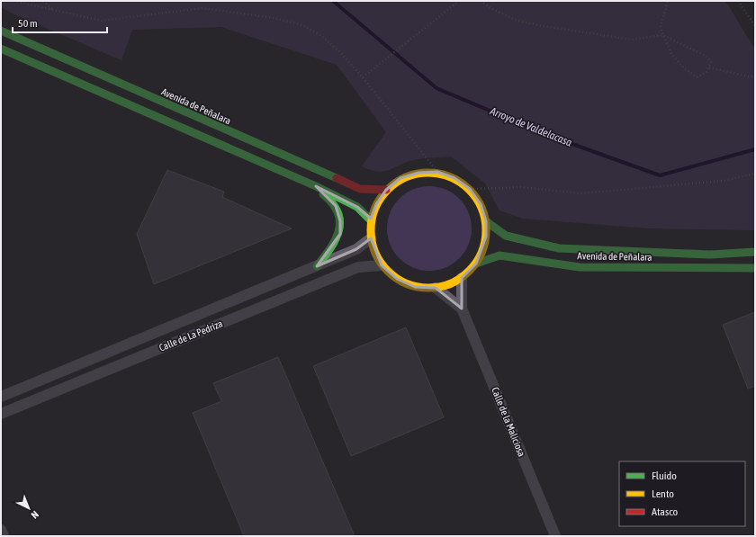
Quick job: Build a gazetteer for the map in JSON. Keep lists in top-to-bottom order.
{
  "streets": {
    "street": ["Avenida de Peñalara", "Calle de La Pedriza", "Calle de la Maliciosa"]
  },
  "crossings": [
    ["Avenida de Peñalara", "Calle de La Pedriza"],
    ["Avenida de Peñalara", "Calle de la Maliciosa"],
    ["Calle de La Pedriza", "Calle de la Maliciosa"]
  ],
  "water": ["Arroyo de Valdelacasa"],
  "legend": ["Fluido", "Lento", "Atasco"],
  "scale_bar": "50 m",
  "north": "bottom right"
}
